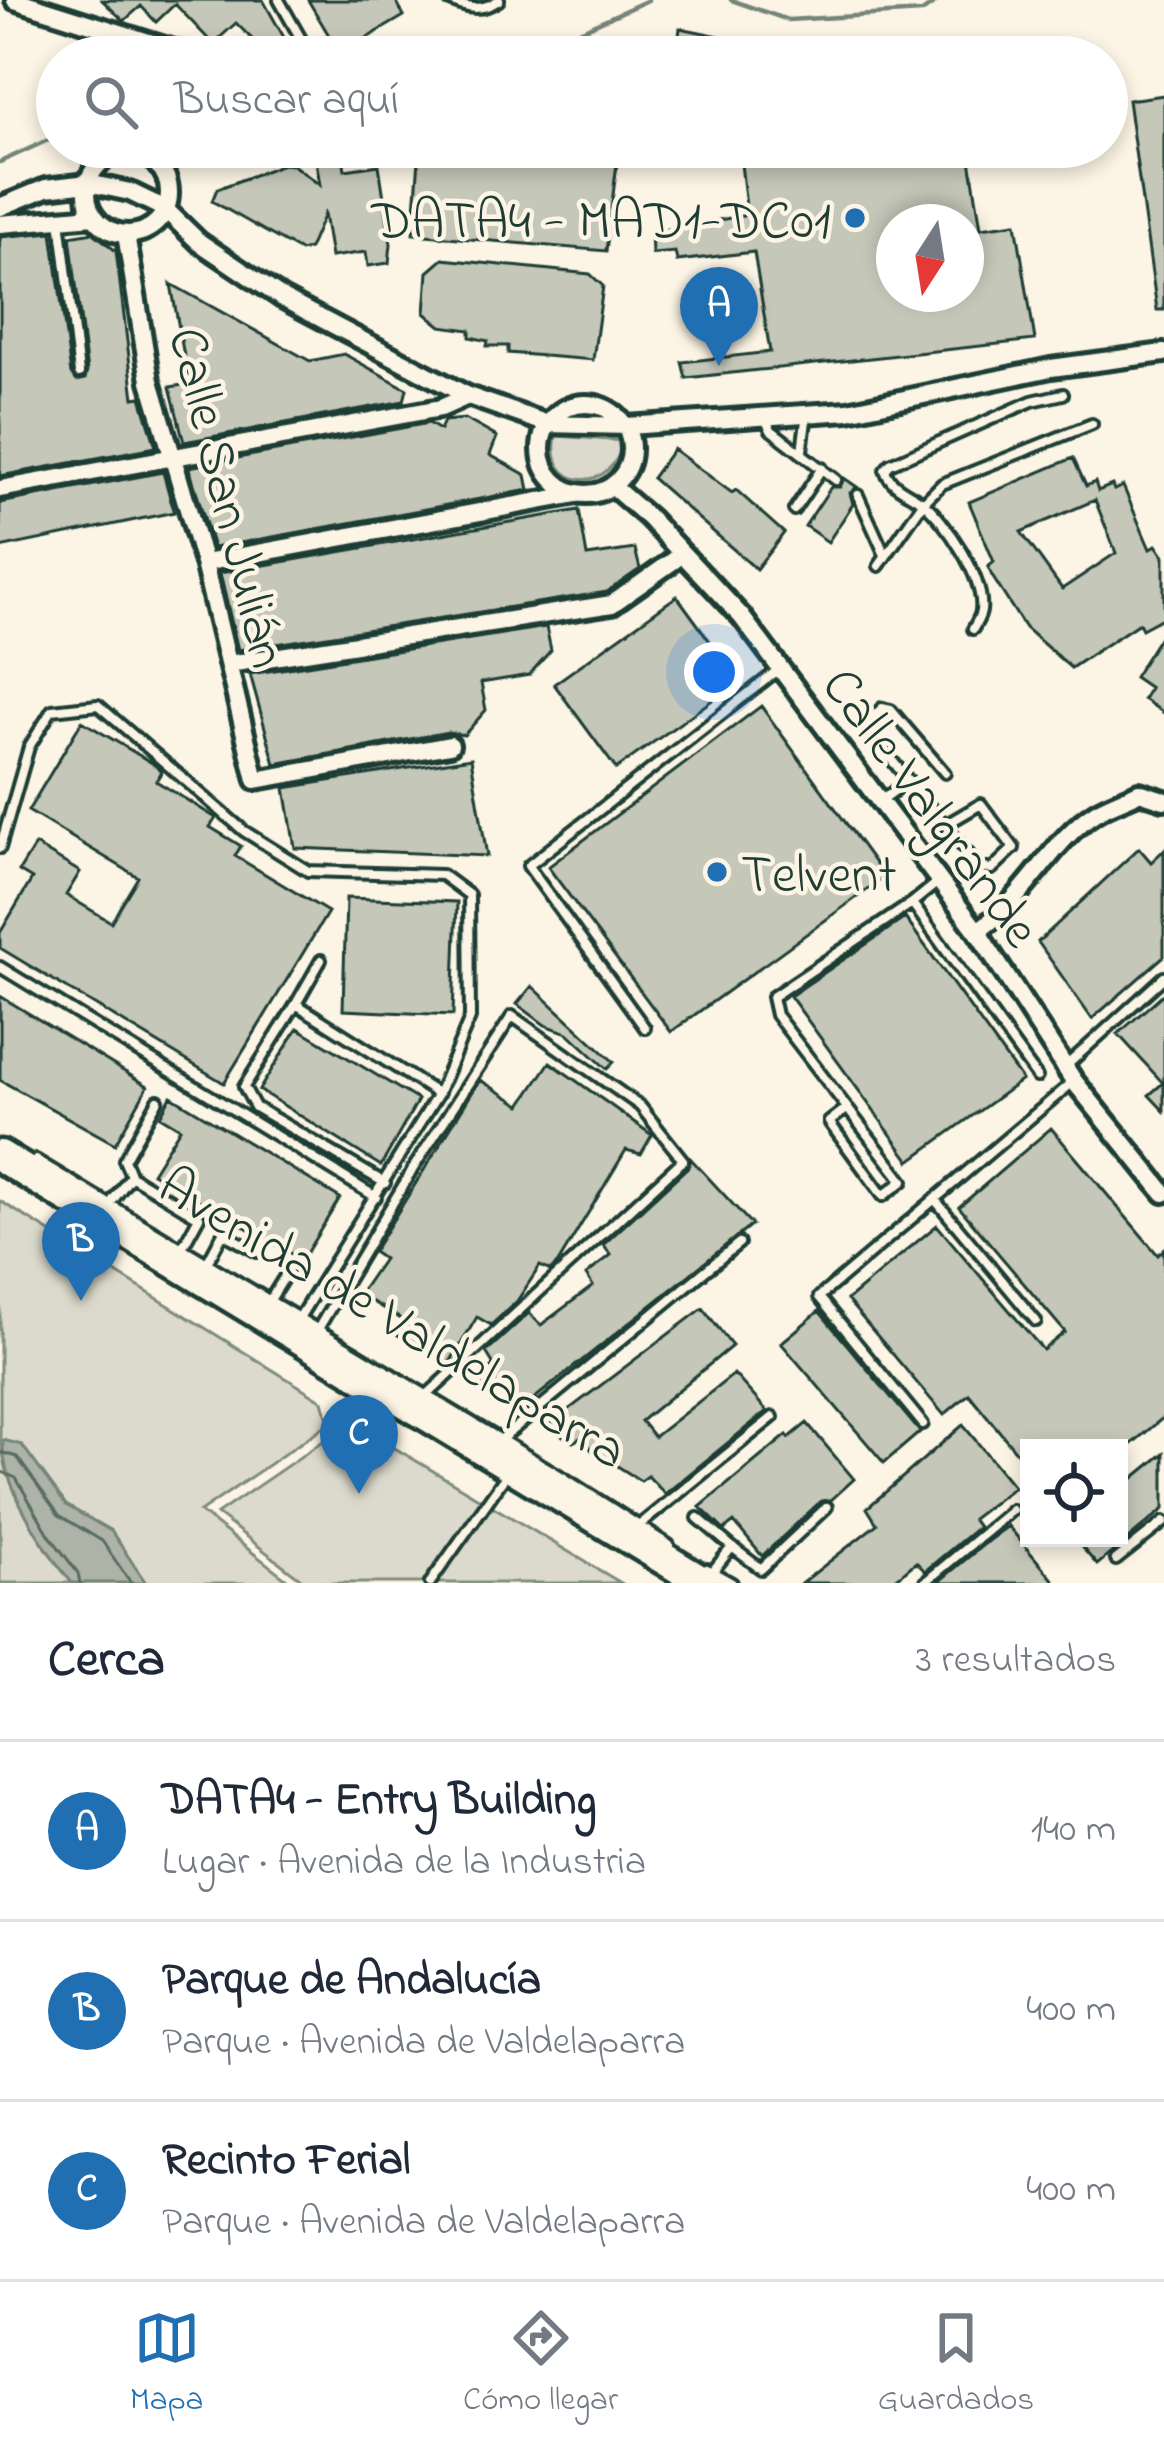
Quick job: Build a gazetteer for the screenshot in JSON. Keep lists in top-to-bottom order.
{
  "streets": {
    "highway": ["Avenida de Valdelaparra"],
    "street": ["Calle San Julián", "Calle Valgrande"]
  },
  "places": ["DATA4 - MAD1-DC01", "Telvent"],
  "north": "bottom",
  "page": {
    "search": "Buscar aquí",
    "pins": ["A", "B", "C"],
    "heading": ["Cerca", "3 resultados"],
    "list": [
      {
        "mark": "A",
        "name": "DATA4 - Entry Building",
        "note": "Lugar · Avenida de la Industria",
        "value": "140 m"
      },
      {
        "mark": "B",
        "name": "Parque de Andalucía",
        "note": "Parque · Avenida de Valdelaparra",
        "value": "400 m"
      },
      {
        "mark": "C",
        "name": "Recinto Ferial",
        "note": "Parque · Avenida de Valdelaparra",
        "value": "400 m"
      }
    ],
    "nav": ["Mapa", "Cómo llegar", "Guardados"]
  }
}
